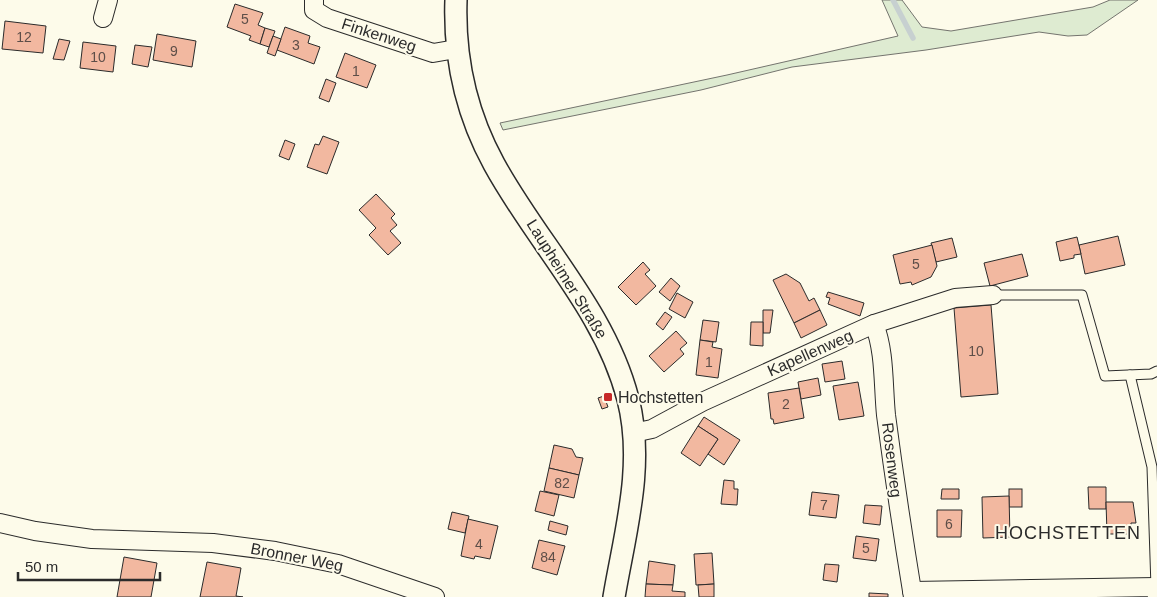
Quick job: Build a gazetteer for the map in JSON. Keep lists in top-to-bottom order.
{
  "streets": {
    "street": [
      "Finkenweg",
      "Laupheimer Straße",
      "Kapellenweg",
      "Rosenweg",
      "Bronner Weg"
    ]
  },
  "crossings": [
    ["Finkenweg", "Laupheimer Straße"],
    ["Laupheimer Straße", "Kapellenweg"],
    ["Kapellenweg", "Rosenweg"]
  ],
  "districts": ["HOCHSTETTEN"],
  "places": {
    "transit": ["Hochstetten"]
  },
  "house_numbers": [
    "5",
    "12",
    "3",
    "9",
    "10",
    "1",
    "5",
    "10",
    "1",
    "2",
    "82",
    "7",
    "6",
    "4",
    "5",
    "84"
  ],
  "scale_bar": "50 m"
}
